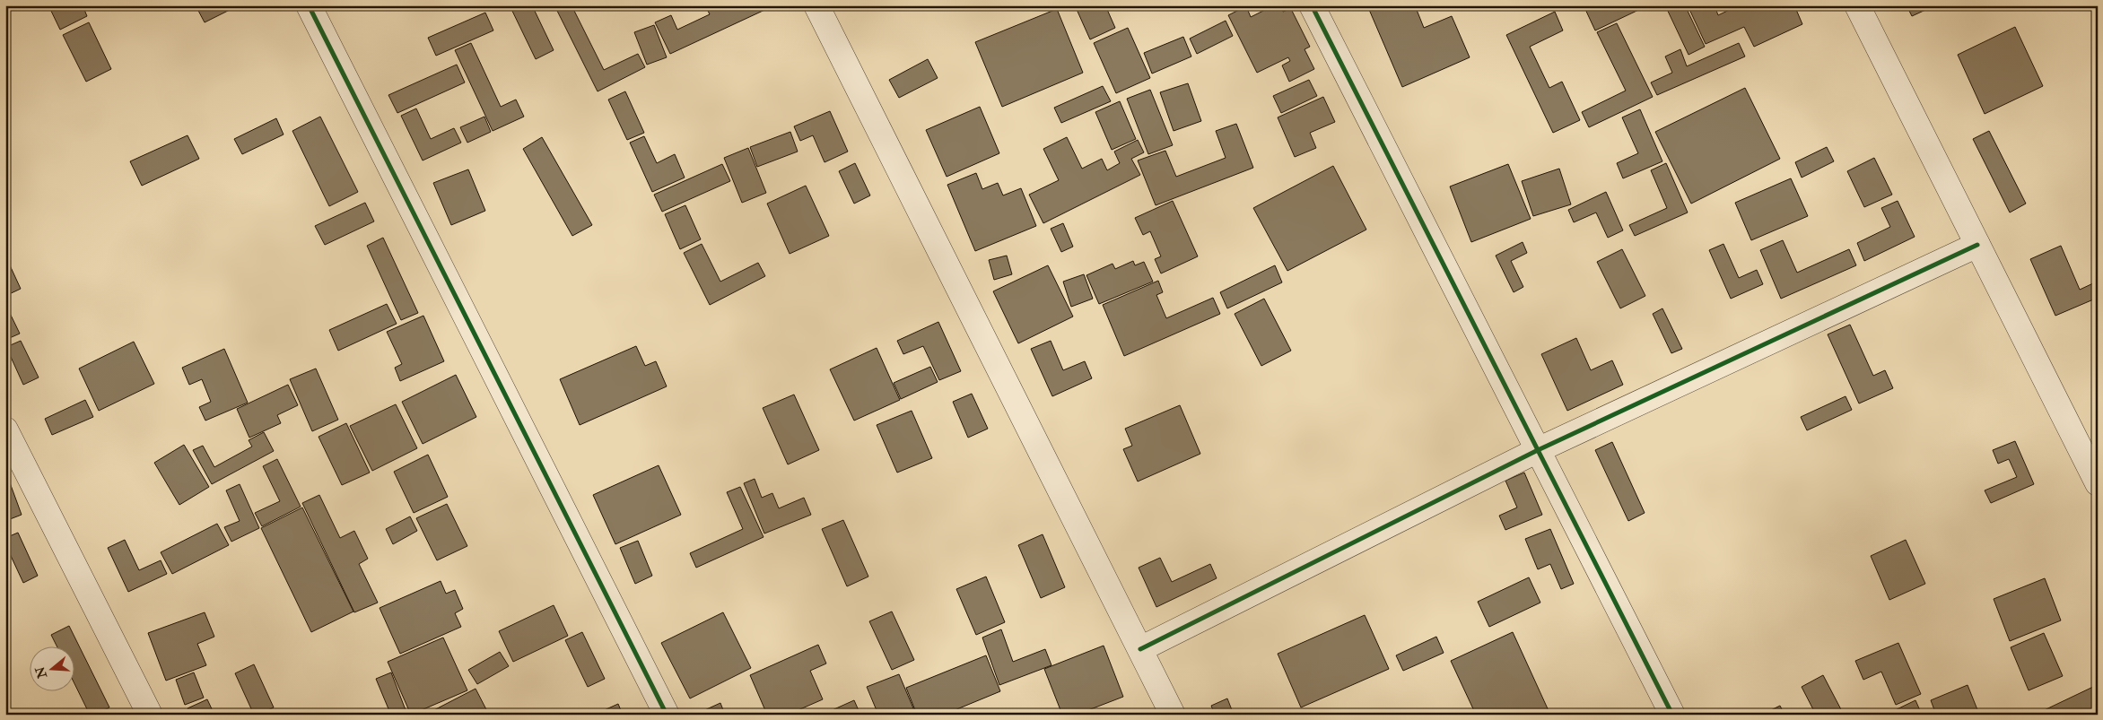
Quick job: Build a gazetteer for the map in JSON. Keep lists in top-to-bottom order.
{
  "north": "left"
}
